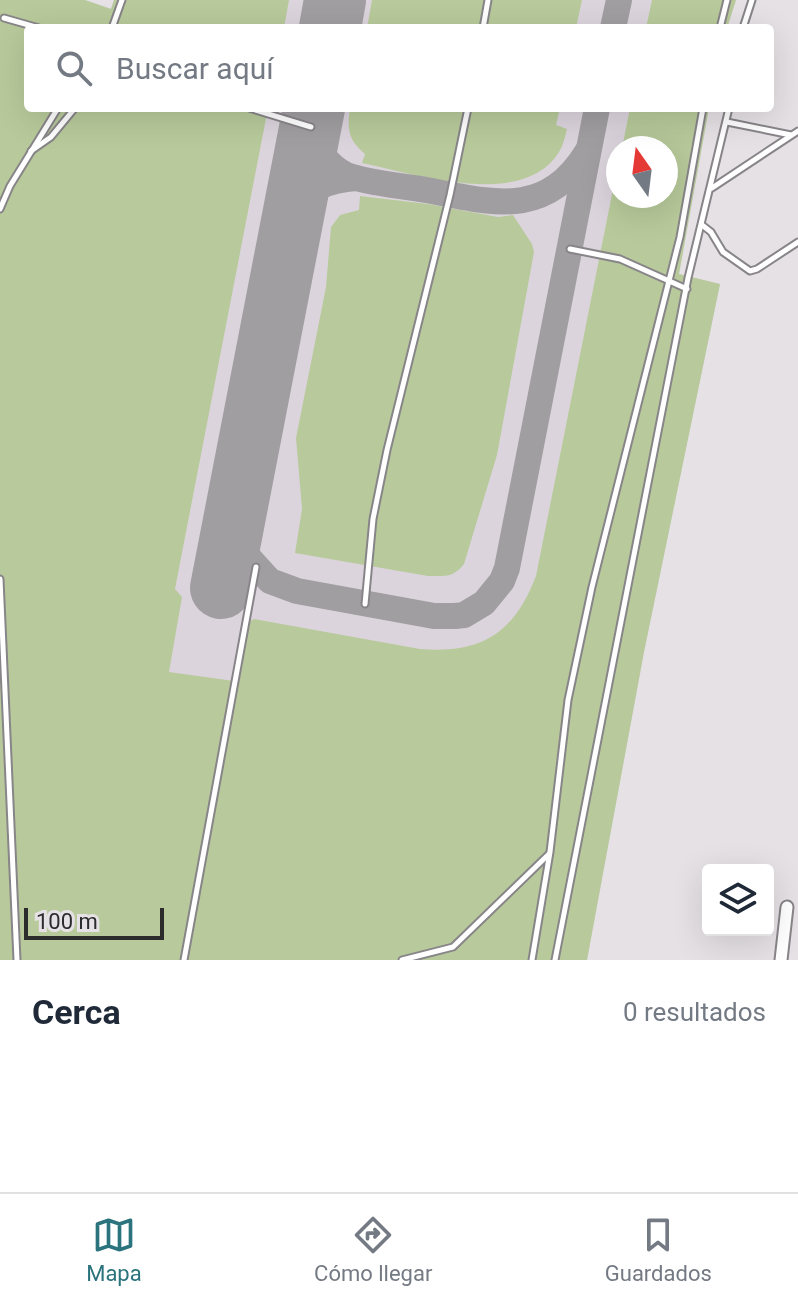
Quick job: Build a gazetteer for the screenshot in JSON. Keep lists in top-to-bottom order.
{
  "scale_bar": "100 m",
  "north": "top",
  "page": {
    "search": "Buscar aquí",
    "scale": "100 m",
    "heading": ["Cerca", "0 resultados"],
    "nav": ["Mapa", "Cómo llegar", "Guardados"]
  }
}
